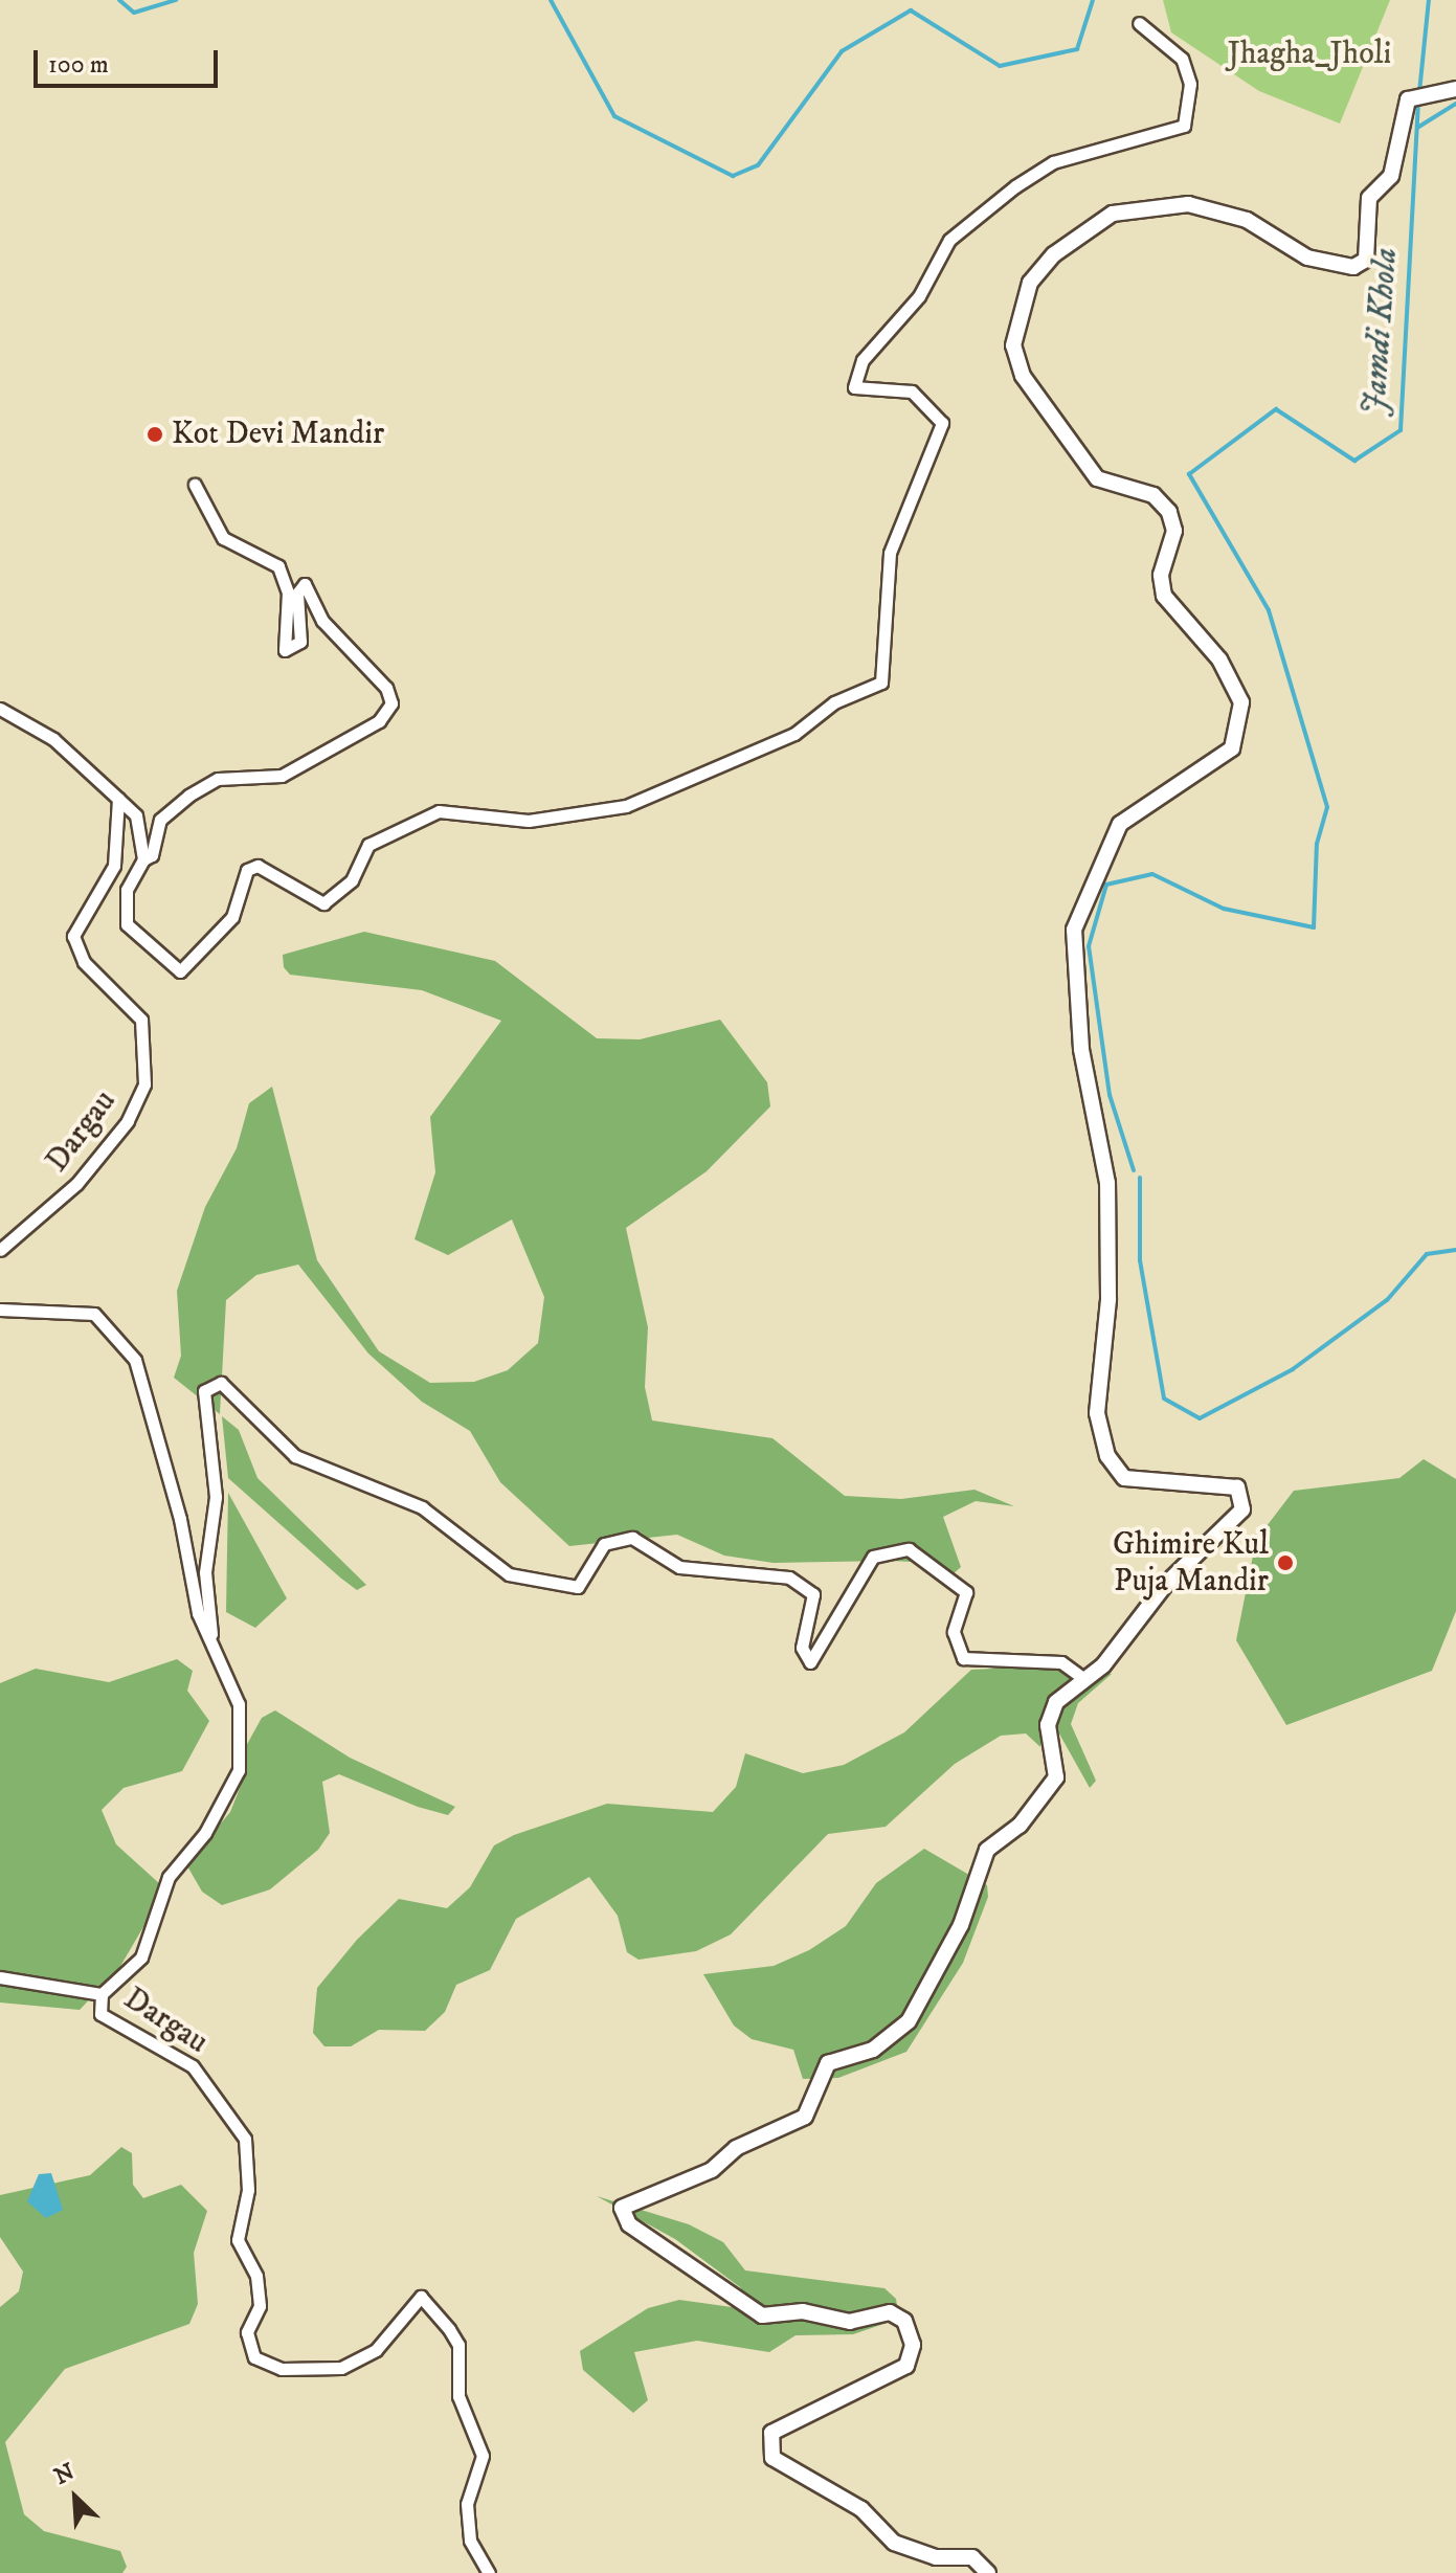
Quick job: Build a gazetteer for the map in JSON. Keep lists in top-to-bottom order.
{
  "streets": {
    "street": ["Dargau"]
  },
  "water": ["Jamdi Khola"],
  "parks": ["Jhagha_Jholi"],
  "places": ["Kot Devi Mandir", "Ghimire Kul Puja Mandir"],
  "scale_bar": "100 m",
  "north": "top left"
}
